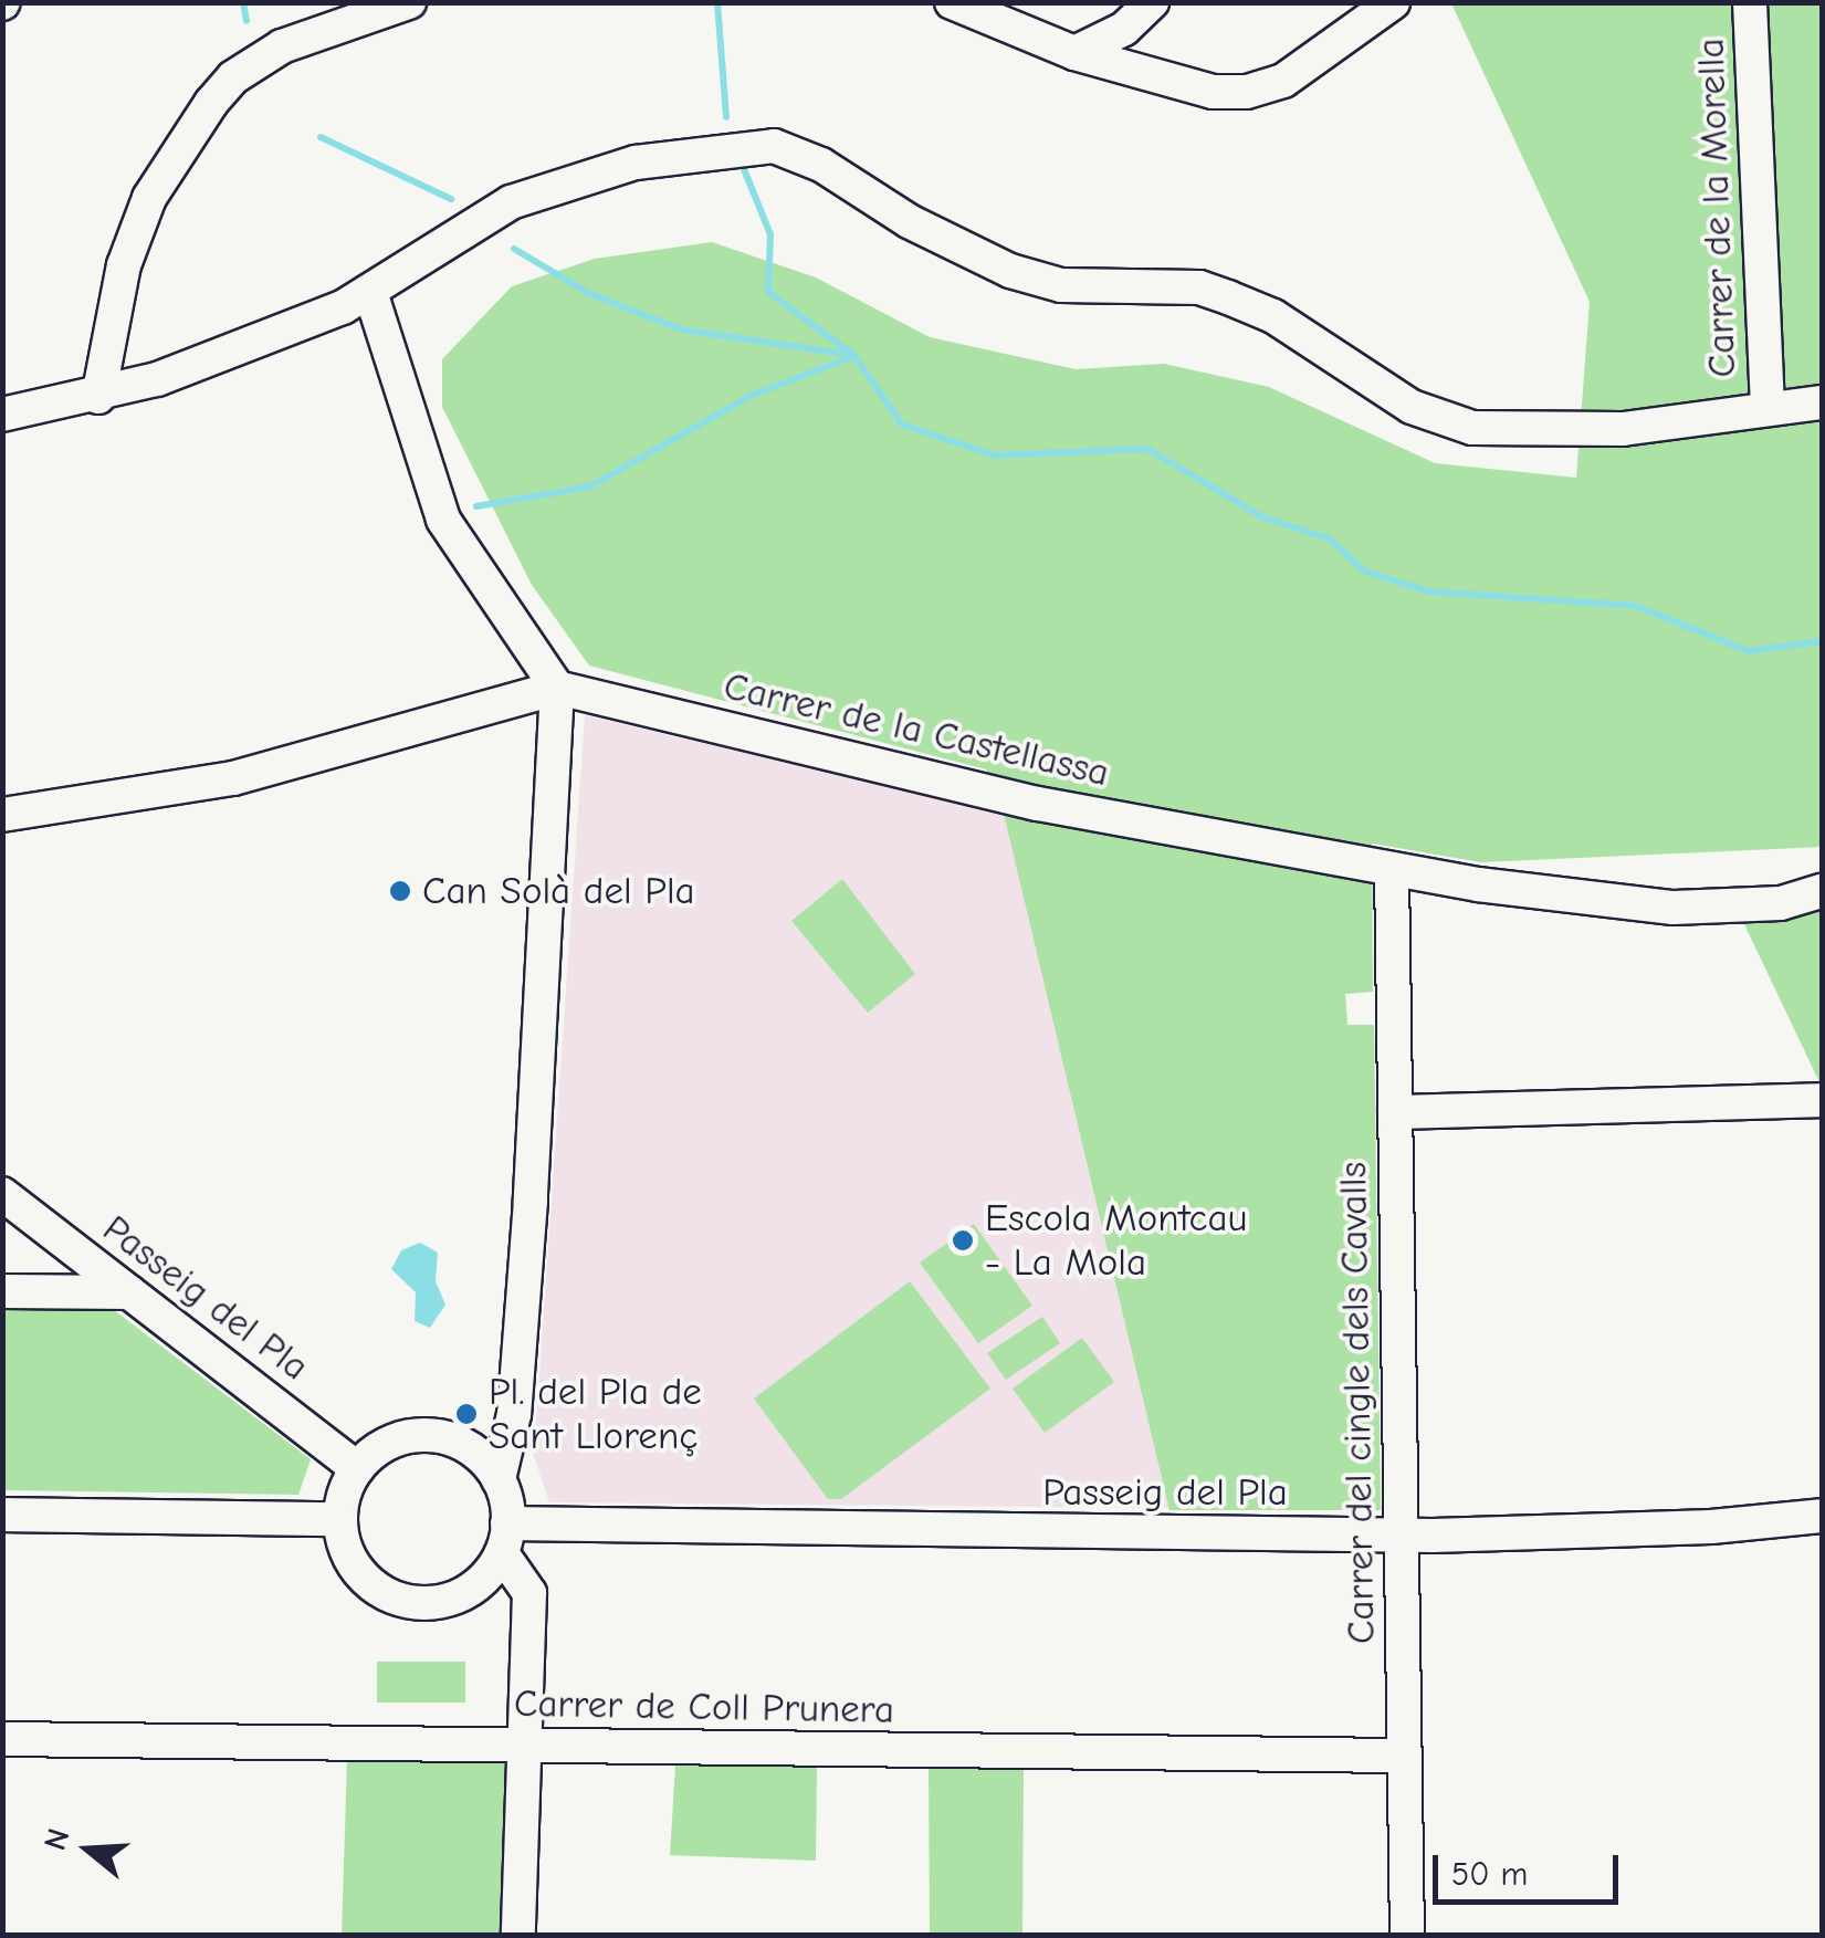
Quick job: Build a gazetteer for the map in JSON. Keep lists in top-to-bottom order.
{
  "streets": {
    "street": [
      "Carrer de la Morella",
      "Carrer de la Castellassa",
      "Passeig del Pla",
      "Carrer del cingle dels Cavalls",
      "Carrer de Coll Prunera"
    ]
  },
  "crossings": [
    ["Carrer de la Castellassa", "Carrer del cingle dels Cavalls"],
    ["Passeig del Pla", "Carrer del cingle dels Cavalls"],
    ["Carrer del cingle dels Cavalls", "Carrer de Coll Prunera"]
  ],
  "places": ["Can Solà del Pla", "Escola Montcau - La Mola", "Pl. del Pla de Sant Llorenç"],
  "scale_bar": "50 m",
  "north": "left"
}
